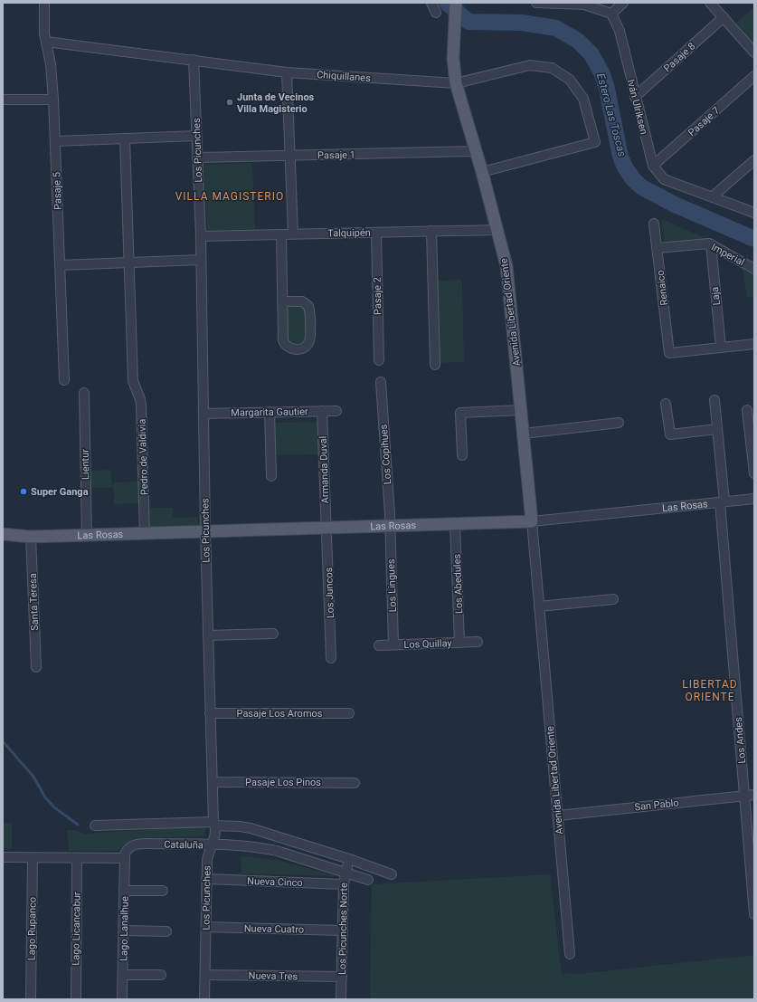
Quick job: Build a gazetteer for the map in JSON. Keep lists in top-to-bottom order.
{
  "streets": {
    "main road": ["Avenida Libertad Oriente", "Las Rosas"],
    "street": [
      "Pasaje 8",
      "Chiquillanes",
      "Iván Ulriksen",
      "Pasaje 7",
      "Los Picunches",
      "Pasaje 1",
      "Pasaje 5",
      "Talquipén",
      "Imperial",
      "Renaico",
      "Pasaje 2",
      "Laja",
      "Margarita Gautier",
      "Los Copihues",
      "Pedro de Valdivia",
      "Lientur",
      "Armanda Duval",
      "Los Abedules",
      "Los Lingues",
      "Los Juncos",
      "Santa Teresa",
      "Los Quillay",
      "Pasaje Los Aromos",
      "Los Andes",
      "Pasaje Los Pinos",
      "San Pablo",
      "Cataluña",
      "Nueva Cinco",
      "Lago Rupanco",
      "Lago Licancabur",
      "Lago Lanalhue",
      "Nueva Cuatro",
      "Los Picunches Norte",
      "Nueva Tres"
    ]
  },
  "crossings": [
    ["Pasaje 8", "Iván Ulriksen"],
    ["Chiquillanes", "Los Picunches"],
    ["Chiquillanes", "Pasaje 5"],
    ["Chiquillanes", "Avenida Libertad Oriente"],
    ["Iván Ulriksen", "Pasaje 7"],
    ["Los Picunches", "Pasaje 1"],
    ["Los Picunches", "Talquipén"],
    ["Los Picunches", "Margarita Gautier"],
    ["Los Picunches", "Las Rosas"],
    ["Los Picunches", "Pasaje Los Aromos"],
    ["Los Picunches", "Pasaje Los Pinos"],
    ["Los Picunches", "Cataluña"],
    ["Los Picunches", "Nueva Cinco"],
    ["Los Picunches", "Nueva Cuatro"],
    ["Los Picunches", "Nueva Tres"],
    ["Pasaje 1", "Avenida Libertad Oriente"],
    ["Talquipén", "Pasaje 2"],
    ["Talquipén", "Avenida Libertad Oriente"],
    ["Imperial", "Renaico"],
    ["Imperial", "Laja"],
    ["Renaico", "Laja"],
    ["Avenida Libertad Oriente", "Las Rosas"],
    ["Avenida Libertad Oriente", "San Pablo"],
    ["Margarita Gautier", "Armanda Duval"],
    ["Los Copihues", "Las Rosas"],
    ["Los Copihues", "Los Lingues"],
    ["Pedro de Valdivia", "Las Rosas"],
    ["Lientur", "Las Rosas"],
    ["Armanda Duval", "Las Rosas"],
    ["Armanda Duval", "Los Juncos"],
    ["Las Rosas", "Los Abedules"],
    ["Las Rosas", "Los Lingues"],
    ["Las Rosas", "Los Juncos"],
    ["Las Rosas", "Santa Teresa"],
    ["Las Rosas", "Los Andes"],
    ["Los Abedules", "Los Quillay"],
    ["Los Lingues", "Los Quillay"],
    ["Los Andes", "San Pablo"],
    ["Cataluña", "Lago Lanalhue"],
    ["Cataluña", "Los Picunches Norte"],
    ["Nueva Cinco", "Los Picunches Norte"],
    ["Nueva Cuatro", "Los Picunches Norte"],
    ["Los Picunches Norte", "Nueva Tres"]
  ],
  "districts": ["VILLA MAGISTERIO", "LIBERTAD ORIENTE"],
  "water": ["Estero Las Toscas"],
  "places": ["Junta de Vecinos Villa Magisterio", "Super Ganga"]
}
